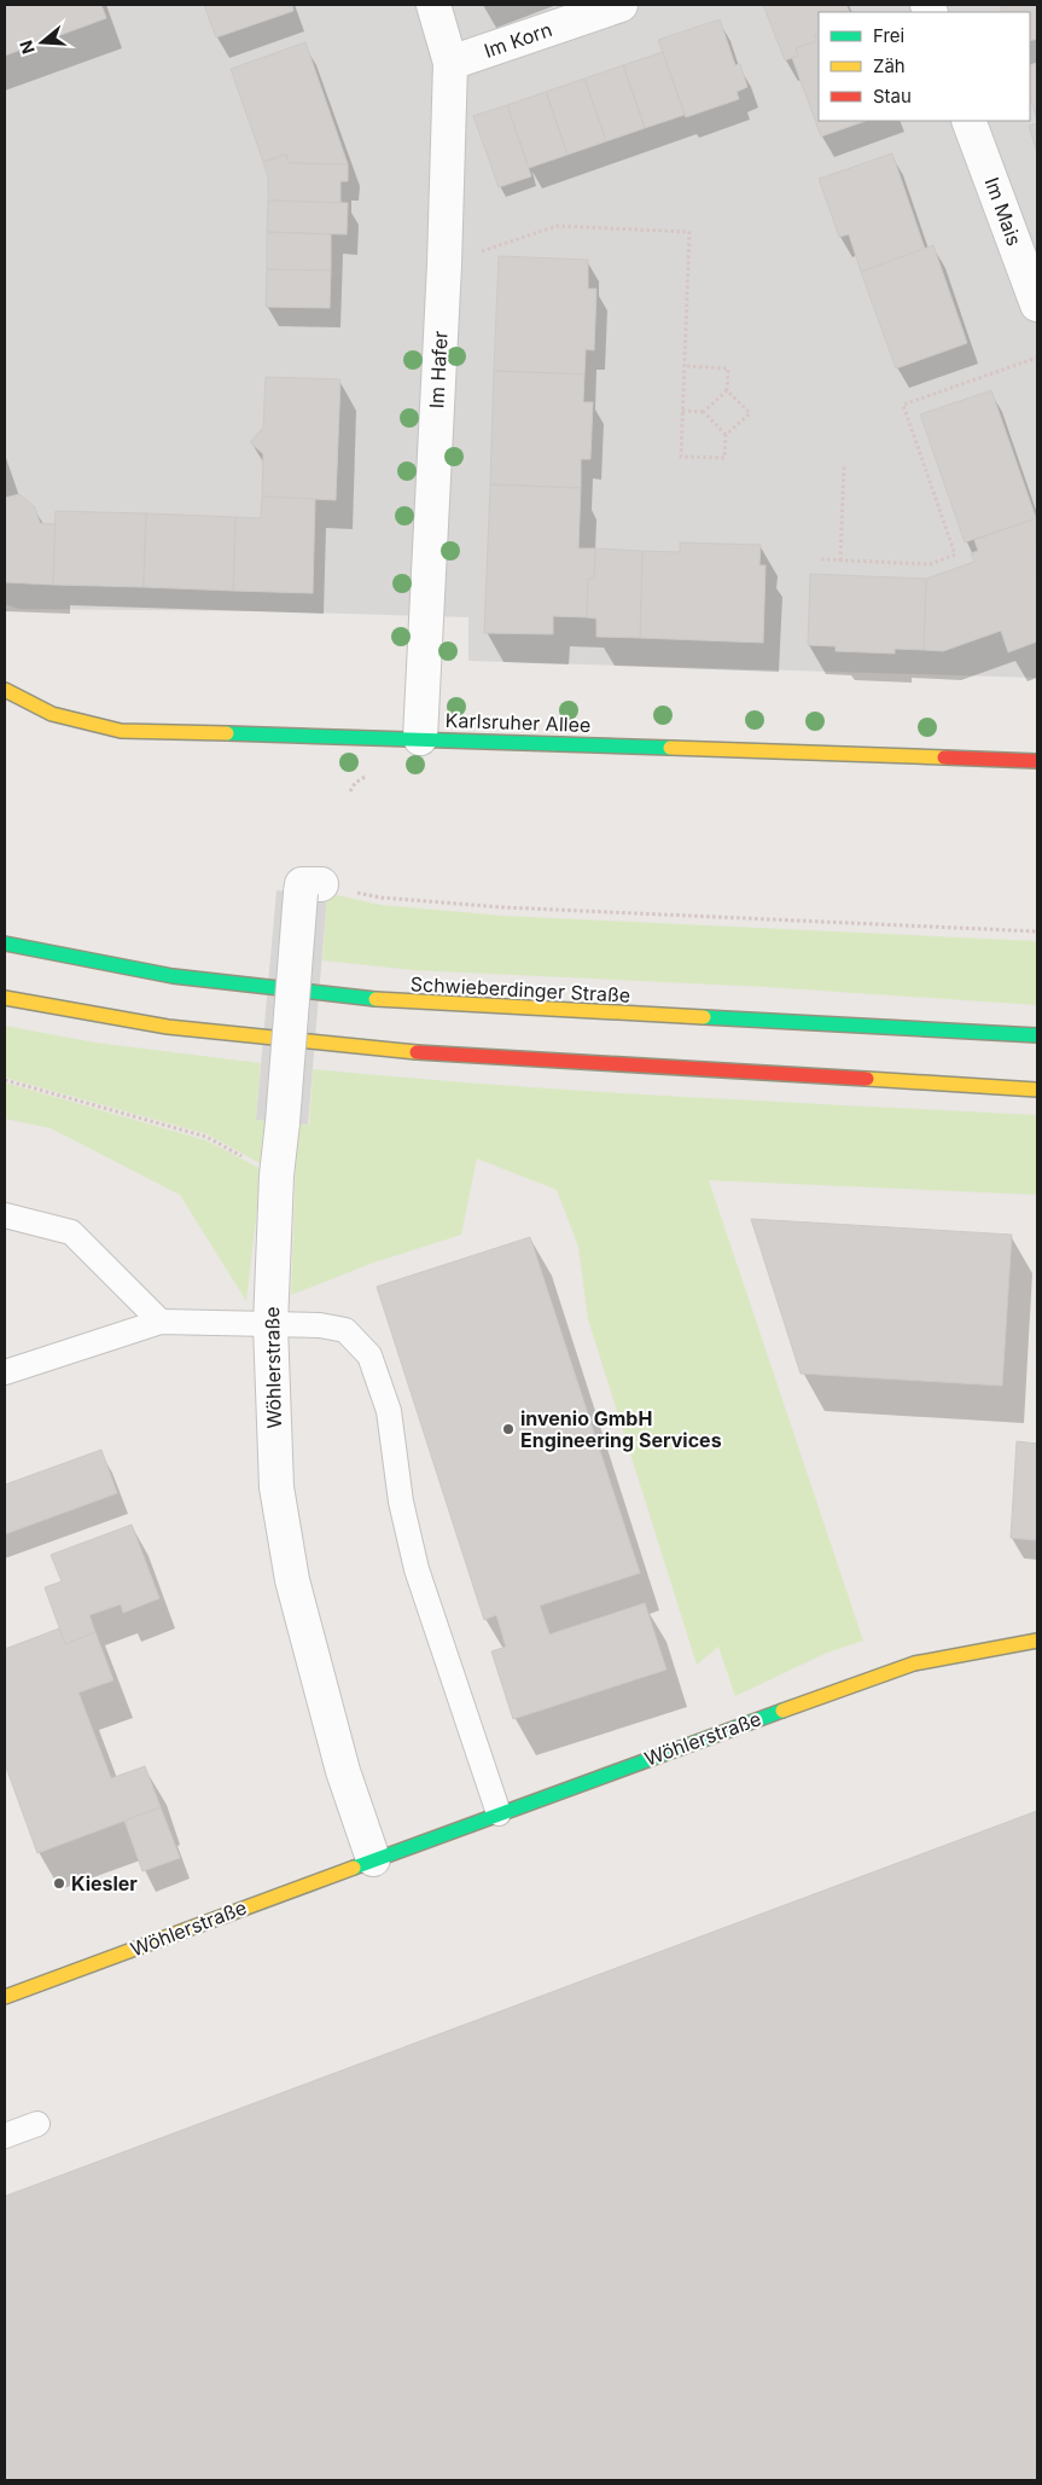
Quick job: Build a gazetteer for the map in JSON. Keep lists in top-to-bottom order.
{
  "streets": {
    "street": [
      "Im Korn",
      "Im Mais",
      "Im Hafer",
      "Karlsruher Allee",
      "Schwieberdinger Straße",
      "Wöhlerstraße"
    ]
  },
  "crossings": [
    ["Im Korn", "Im Hafer"],
    ["Im Hafer", "Karlsruher Allee"]
  ],
  "places": ["invenio GmbH Engineering Services", "Kiesler"],
  "legend": ["Frei", "Zäh", "Stau"],
  "north": "left"
}
